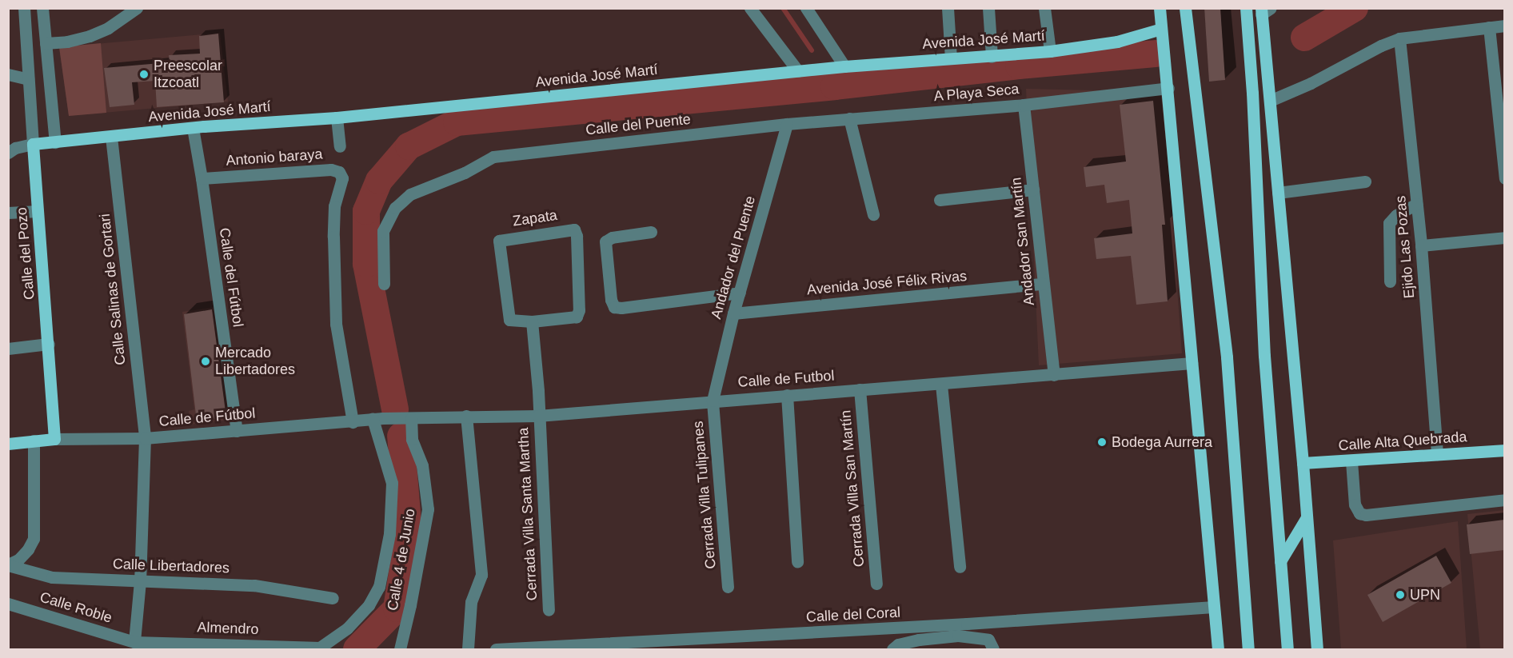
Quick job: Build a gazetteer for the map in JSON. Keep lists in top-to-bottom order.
{
  "streets": {
    "main road": [
      "Avenida José Martí",
      "Calle del Pozo",
      "Calle de Fútbol",
      "Calle Alta Quebrada"
    ],
    "street": [
      "A Playa Seca",
      "Calle del Puente",
      "Antonio baraya",
      "Zapata",
      "Andador San Martín",
      "Ejido Las Pozas",
      "Andador del Puente",
      "Calle del Fútbol",
      "Avenida José Félix Rivas",
      "Calle Salinas de Gortari",
      "Calle de Futbol",
      "Cerrada Villa San Martín",
      "Cerrada Villa Tulipanes",
      "Cerrada Villa Santa Martha",
      "Calle 4 de Junio",
      "Calle Libertadores",
      "Calle Roble",
      "Calle del Coral",
      "Almendro"
    ]
  },
  "crossings": [
    ["Avenida José Martí", "Calle del Pozo"],
    ["Avenida José Martí", "Calle del Fútbol"],
    ["Avenida José Martí", "Calle Salinas de Gortari"],
    ["A Playa Seca", "Calle del Puente"],
    ["A Playa Seca", "Andador San Martín"],
    ["A Playa Seca", "Andador del Puente"],
    ["Calle del Puente", "Andador del Puente"],
    ["Antonio baraya", "Calle del Fútbol"],
    ["Antonio baraya", "Calle de Fútbol"],
    ["Andador San Martín", "Avenida José Félix Rivas"],
    ["Andador San Martín", "Calle de Futbol"],
    ["Ejido Las Pozas", "Calle Alta Quebrada"],
    ["Calle del Pozo", "Calle de Fútbol"],
    ["Andador del Puente", "Avenida José Félix Rivas"],
    ["Andador del Puente", "Calle de Futbol"],
    ["Andador del Puente", "Cerrada Villa Tulipanes"],
    ["Calle del Fútbol", "Calle de Fútbol"],
    ["Calle Salinas de Gortari", "Calle de Fútbol"],
    ["Calle Salinas de Gortari", "Calle Libertadores"],
    ["Calle Salinas de Gortari", "Calle Roble"],
    ["Calle Salinas de Gortari", "Almendro"],
    ["Calle de Futbol", "Calle de Fútbol"],
    ["Calle de Futbol", "Cerrada Villa San Martín"],
    ["Calle de Futbol", "Cerrada Villa Tulipanes"],
    ["Calle de Futbol", "Cerrada Villa Santa Martha"],
    ["Calle de Futbol", "Calle 4 de Junio"],
    ["Calle Roble", "Almendro"]
  ],
  "places": [
    "Preescolar Itzcoatl",
    "Mercado Libertadores",
    "Bodega Aurrera",
    "UPN"
  ]
}
